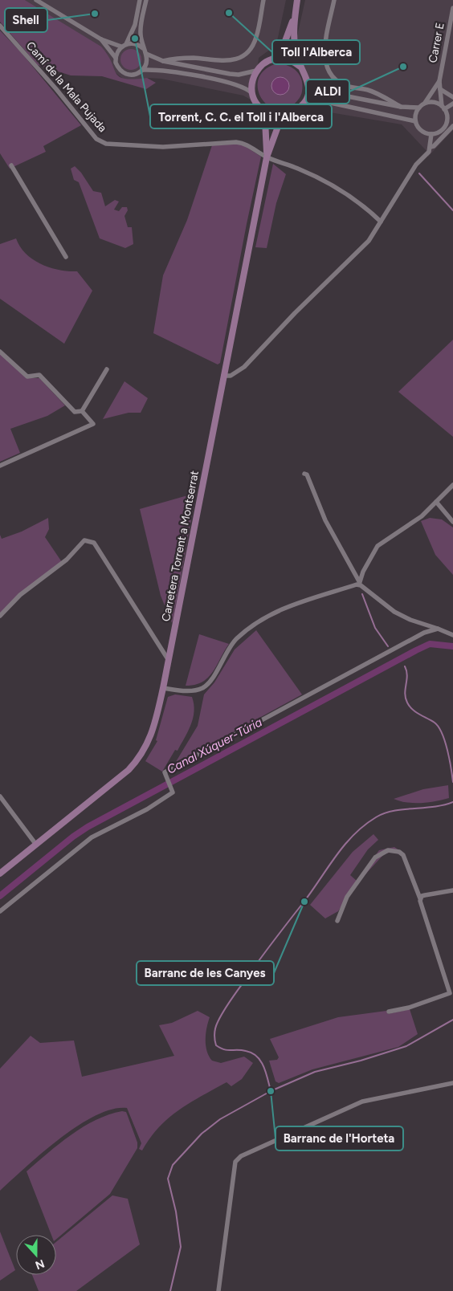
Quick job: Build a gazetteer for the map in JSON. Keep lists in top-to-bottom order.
{
  "streets": {
    "main road": ["Carretera Torrent a Montserrat"],
    "street": ["Carrer E", "Camí de la Mala Pujada"]
  },
  "crossings": [
    ["Camí de la Mala Pujada", "Carretera Torrent a Montserrat"]
  ],
  "water": ["Canal Xúquer-Túria"],
  "places": [
    "Toll l'Alberca",
    "Shell",
    "Torrent, C. C. el Toll i l'Alberca",
    "ALDI",
    "Barranc de les Canyes",
    "Barranc de l'Horteta"
  ],
  "north": "bottom"
}
